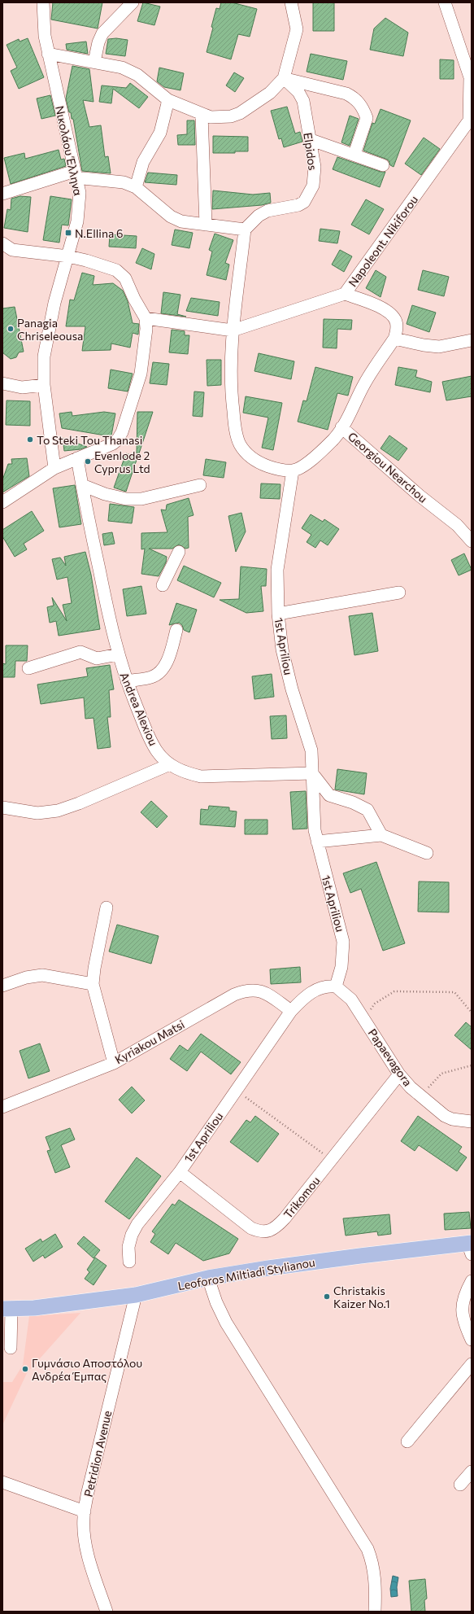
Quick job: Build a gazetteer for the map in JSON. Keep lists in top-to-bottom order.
{
  "streets": {
    "main road": ["Leoforos Miltiadi Stylianou"],
    "street": [
      "Νικολάου Έλληνα",
      "Elpidos",
      "Napoleont. Nikiforou",
      "Georgiou Nearchou",
      "1st Apriliou",
      "Andrea Alexiou",
      "Kyriakou Matsi",
      "Papaevagora",
      "Trikomou",
      "Petridion Avenue"
    ]
  },
  "crossings": [
    ["Georgiou Nearchou", "1st Apriliou"],
    ["1st Apriliou", "Andrea Alexiou"],
    ["1st Apriliou", "Kyriakou Matsi"],
    ["1st Apriliou", "Papaevagora"],
    ["1st Apriliou", "Trikomou"],
    ["Papaevagora", "Trikomou"],
    ["Leoforos Miltiadi Stylianou", "Petridion Avenue"]
  ],
  "places": {
    "transit": ["N.Ellina 6"],
    "other": [
      "Panagia Chriseleousa",
      "To Steki Tou Thanasi",
      "Evenlode 2 Cyprus Ltd",
      "Christakis Kaizer No.1",
      "Γυμνάσιο Αποστόλου Ανδρέα Έμπας"
    ]
  }
}
